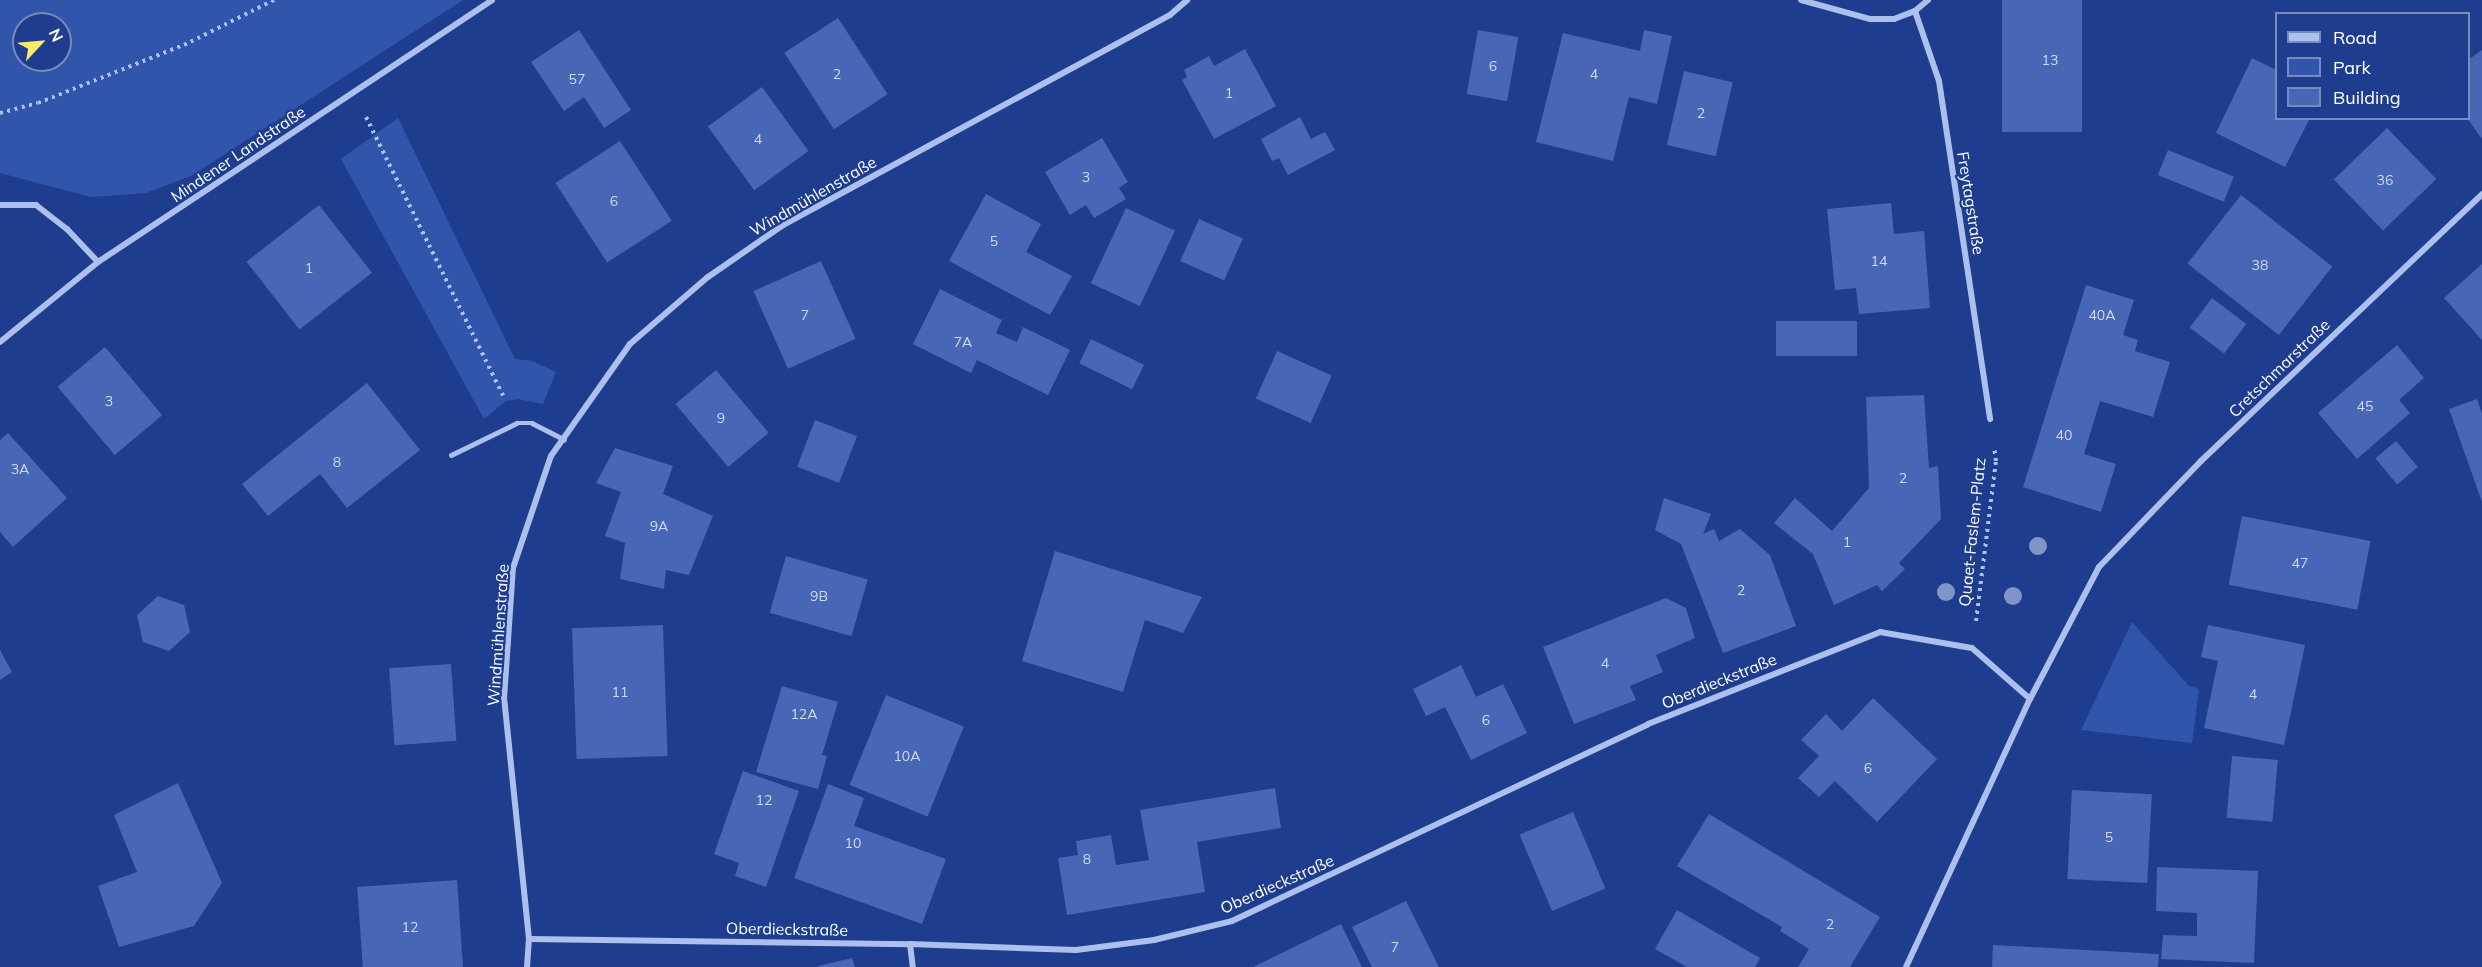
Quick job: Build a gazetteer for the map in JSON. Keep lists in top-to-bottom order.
{
  "streets": {
    "street": [
      "Mindener Landstraße",
      "Windmühlenstraße",
      "Freytagstraße",
      "Cretschmarstraße",
      "Oberdieckstraße"
    ],
    "path": ["Quaet-Faslem-Platz"]
  },
  "crossings": [
    ["Windmühlenstraße", "Oberdieckstraße"],
    ["Freytagstraße", "Quaet-Faslem-Platz"],
    ["Quaet-Faslem-Platz", "Oberdieckstraße"]
  ],
  "house_numbers": [
    "13",
    "6",
    "2",
    "4",
    "57",
    "1",
    "2",
    "4",
    "3",
    "36",
    "6",
    "5",
    "14",
    "38",
    "1",
    "7",
    "40A",
    "7A",
    "3",
    "45",
    "9",
    "40",
    "8",
    "3A",
    "2",
    "9A",
    "1",
    "47",
    "2",
    "9B",
    "4",
    "11",
    "4",
    "12A",
    "6",
    "10A",
    "6",
    "12",
    "5",
    "10",
    "8",
    "2",
    "12",
    "7"
  ],
  "legend": ["Road", "Park", "Building"],
  "north": "top right"
}
